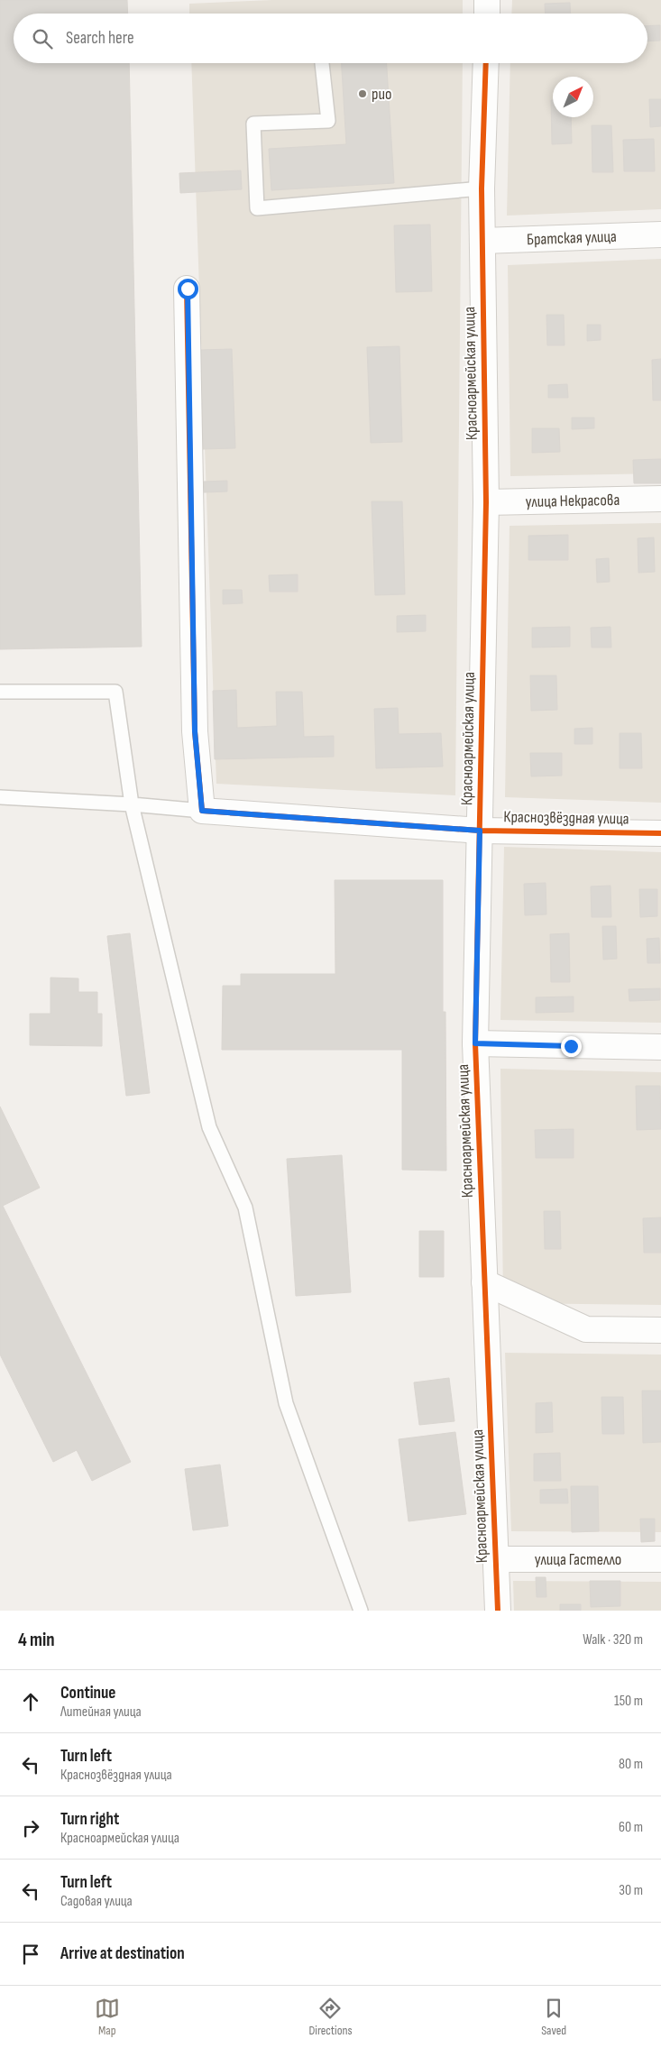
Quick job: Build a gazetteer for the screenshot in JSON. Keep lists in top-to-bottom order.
{
  "streets": {
    "street": [
      "Братская улица",
      "Красноармейская улица",
      "улица Некрасова",
      "Краснозвёздная улица",
      "улица Гастелло"
    ]
  },
  "crossings": [
    ["Братская улица", "Красноармейская улица"],
    ["Красноармейская улица", "улица Некрасова"],
    ["Красноармейская улица", "Краснозвёздная улица"],
    ["Красноармейская улица", "улица Гастелло"]
  ],
  "places": ["рио"],
  "north": "top right",
  "page": {
    "search": "Search here",
    "heading": ["4 min", "Walk · 320 m"],
    "list": [
      ["Continue", "Литейная улица", "150 m"],
      ["Turn left", "Краснозвёздная улица", "80 m"],
      ["Turn right", "Красноармейская улица", "60 m"],
      ["Turn left", "Садовая улица", "30 m"],
      "Arrive at destination"
    ],
    "nav": ["Map", "Directions", "Saved"]
  }
}
